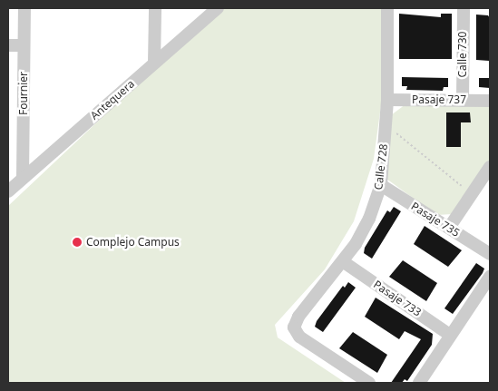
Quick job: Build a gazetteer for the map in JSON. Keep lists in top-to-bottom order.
{
  "streets": {
    "street": [
      "Calle 730",
      "Fournier",
      "Antequera",
      "Pasaje 737",
      "Calle 728",
      "Pasaje 735",
      "Pasaje 733"
    ]
  },
  "crossings": [
    ["Calle 730", "Pasaje 737"],
    ["Fournier", "Antequera"],
    ["Pasaje 737", "Calle 728"],
    ["Calle 728", "Pasaje 735"],
    ["Calle 728", "Pasaje 733"]
  ],
  "places": ["Complejo Campus"]
}
